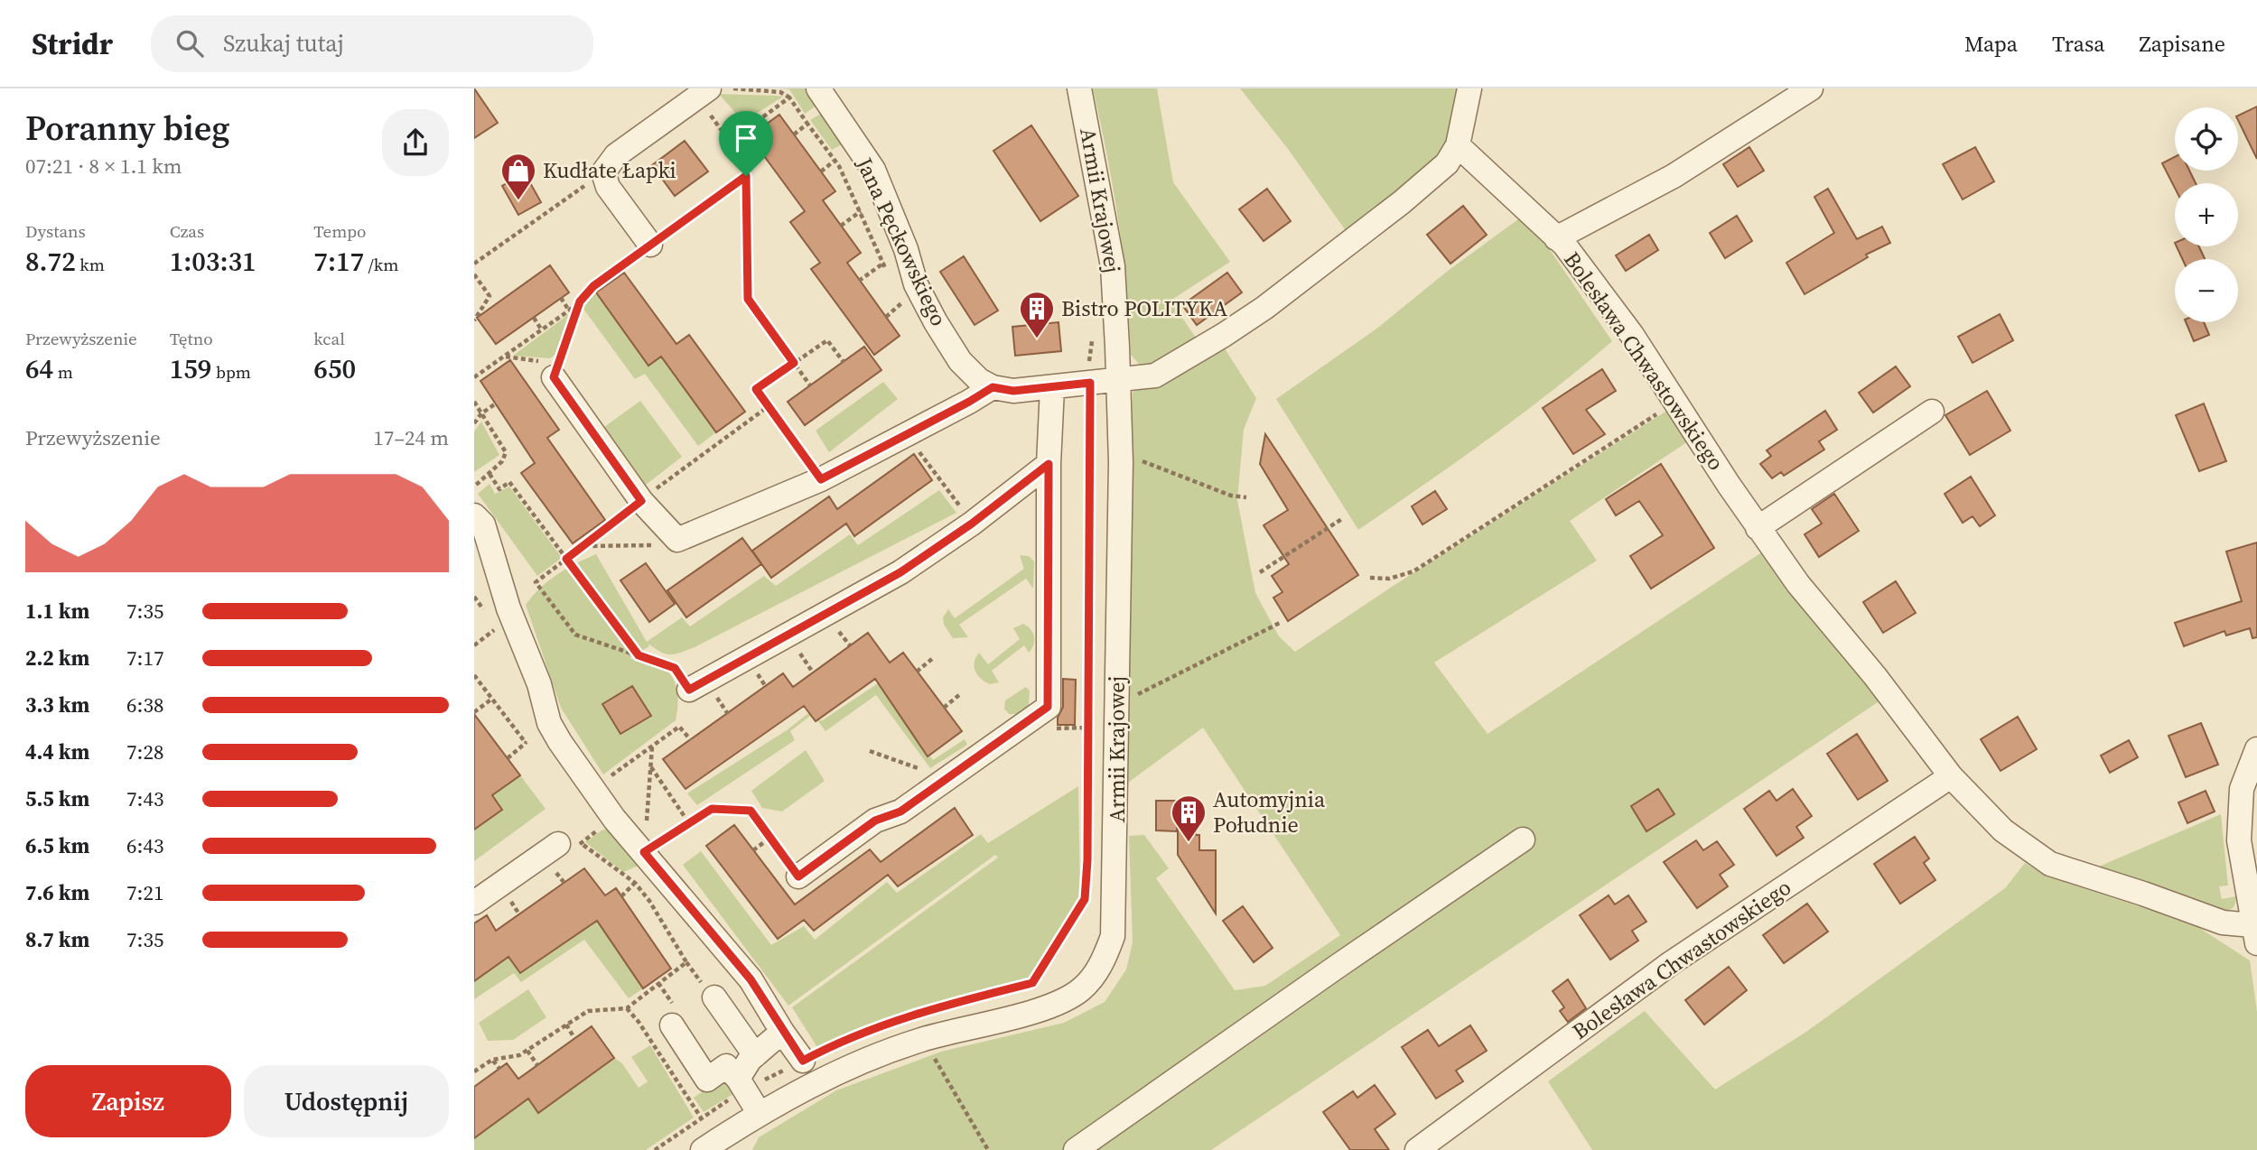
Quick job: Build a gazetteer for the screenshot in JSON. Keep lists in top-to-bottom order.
{
  "streets": {
    "street": ["Armii Krajowej", "Jana Pęckowskiego", "Bolesława Chwastowskiego"]
  },
  "places": {
    "shop": ["Kudłate Łapki"],
    "building": ["Bistro POLITYKA", "Automyjnia Południe"]
  },
  "page": {
    "header": "Stridr",
    "search": "Szukaj tutaj",
    "nav": ["Mapa", "Trasa", "Zapisane"],
    "heading": ["Poranny bieg", "07:21 · 8 × 1.1 km"],
    "map_buttons": ["+", "−"],
    "stats": [
      ["Dystans", "8.72 km"],
      ["Czas", "1:03:31"],
      ["Tempo", "7:17 /km"],
      ["Przewyższenie", "64 m"],
      ["Tętno", "159 bpm"],
      ["kcal", "650"]
    ],
    "chart": ["Przewyższenie", "17–24 m"],
    "list": [
      {
        "name": "1.1 km",
        "note": "7:35"
      },
      {
        "name": "2.2 km",
        "note": "7:17"
      },
      {
        "name": "3.3 km",
        "note": "6:38"
      },
      {
        "name": "4.4 km",
        "note": "7:28"
      },
      {
        "name": "5.5 km",
        "note": "7:43"
      },
      {
        "name": "6.5 km",
        "note": "6:43"
      },
      {
        "name": "7.6 km",
        "note": "7:21"
      },
      {
        "name": "8.7 km",
        "note": "7:35"
      }
    ],
    "buttons": ["Zapisz", "Udostępnij"]
  }
}
